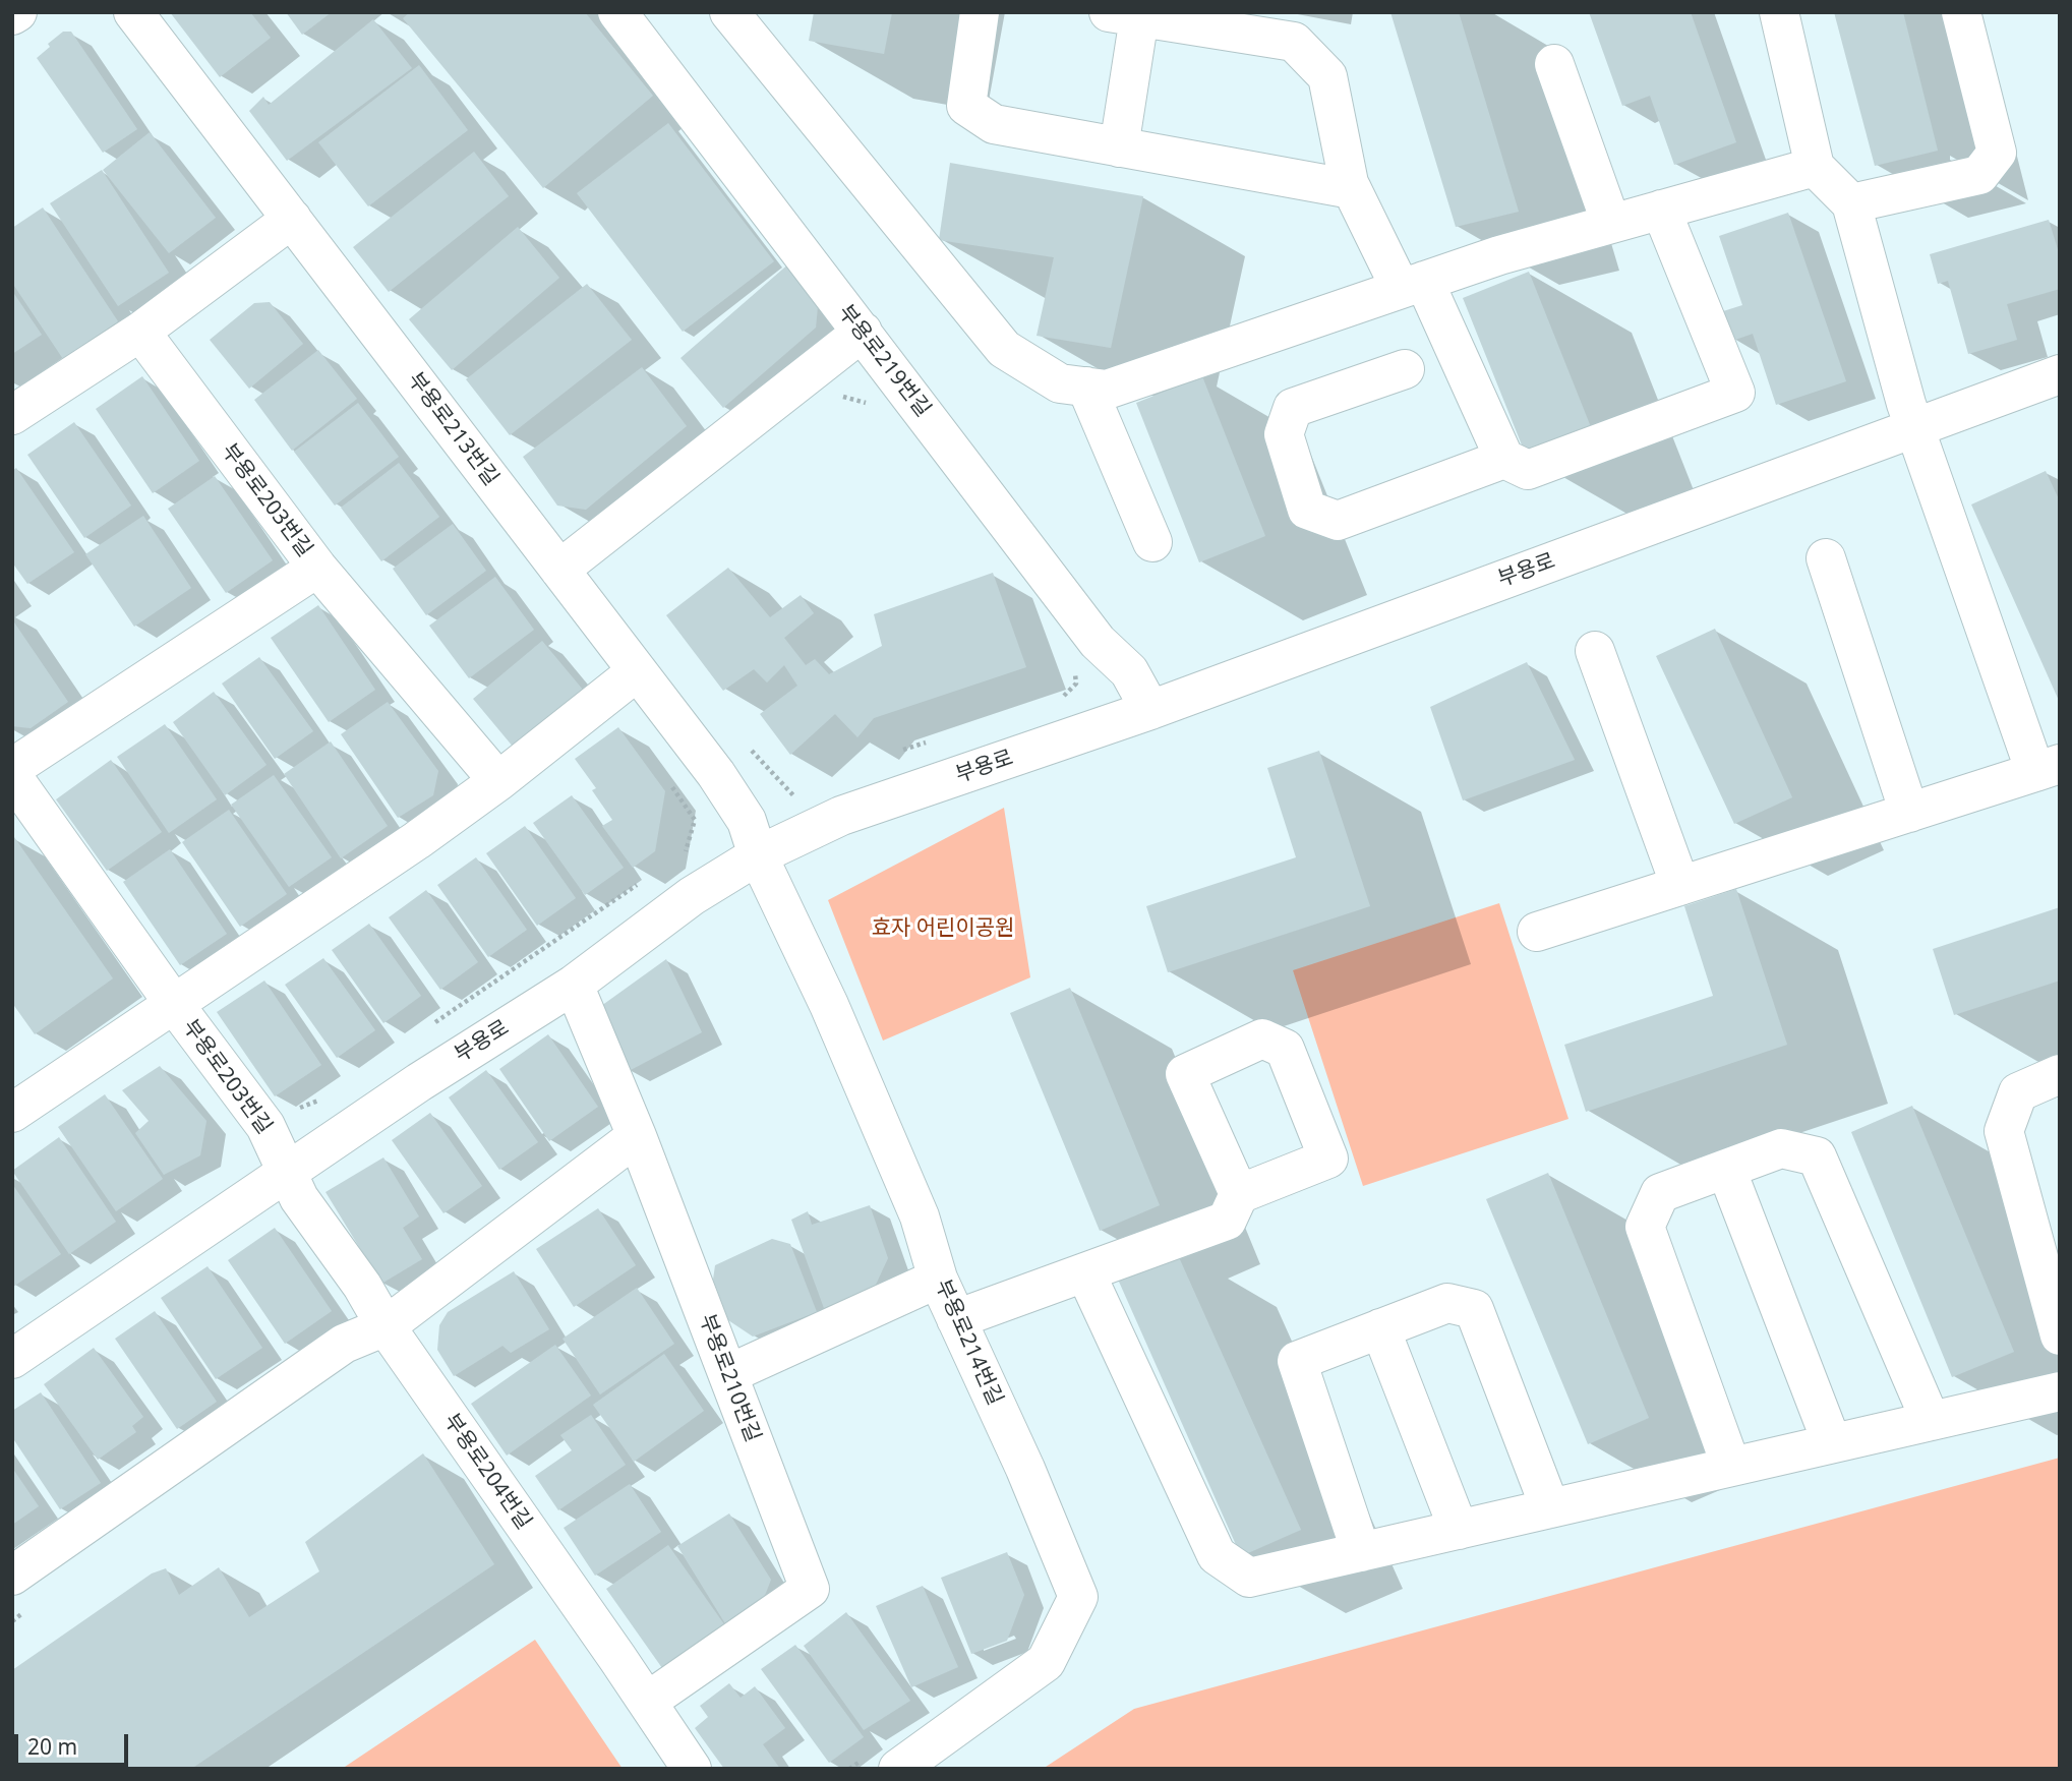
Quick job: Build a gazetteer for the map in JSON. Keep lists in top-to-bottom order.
{
  "streets": {
    "street": [
      "부용로219번길",
      "부용로213번길",
      "부용로203번길",
      "부용로",
      "부용로214번길",
      "부용로210번길",
      "부용로204번길"
    ]
  },
  "crossings": [
    ["부용로219번길", "부용로"],
    ["부용로213번길", "부용로"],
    ["부용로213번길", "부용로214번길"],
    ["부용로203번길", "부용로"],
    ["부용로203번길", "부용로204번길"],
    ["부용로", "부용로214번길"],
    ["부용로", "부용로210번길"],
    ["부용로", "부용로204번길"],
    ["부용로210번길", "부용로204번길"]
  ],
  "parks": ["효자 어린이공원"],
  "scale_bar": "20 m"
}
